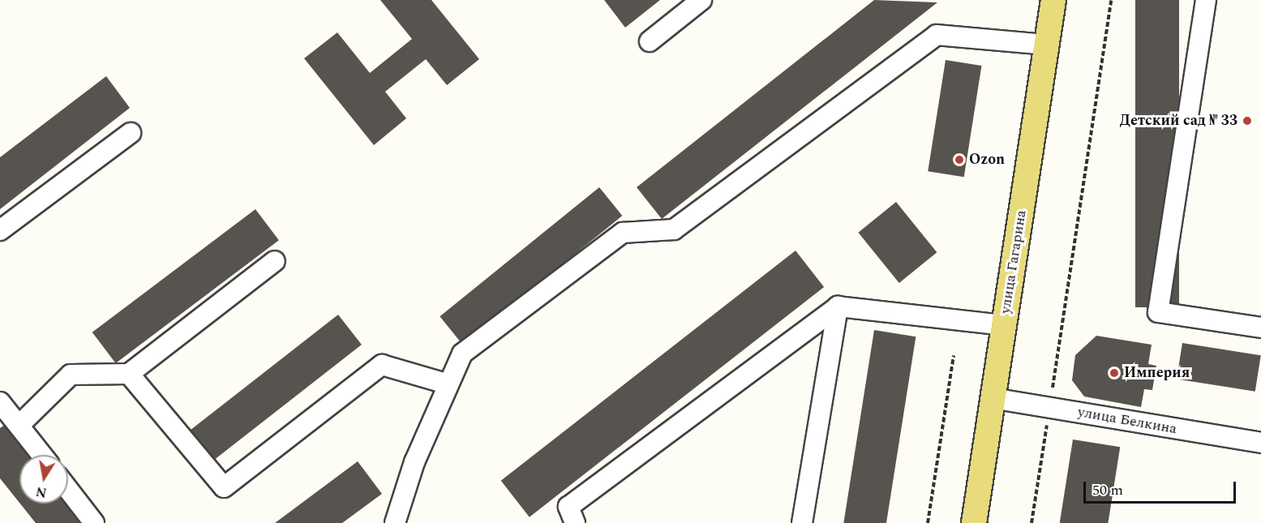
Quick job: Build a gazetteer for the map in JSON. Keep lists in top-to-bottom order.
{
  "streets": {
    "main road": ["улица Гагарина"],
    "street": ["улица Белкина"]
  },
  "crossings": [
    ["улица Гагарина", "улица Белкина"]
  ],
  "places": ["Детский сад № 33", "Ozon", "Империя"],
  "scale_bar": "50 m",
  "north": "bottom"
}
